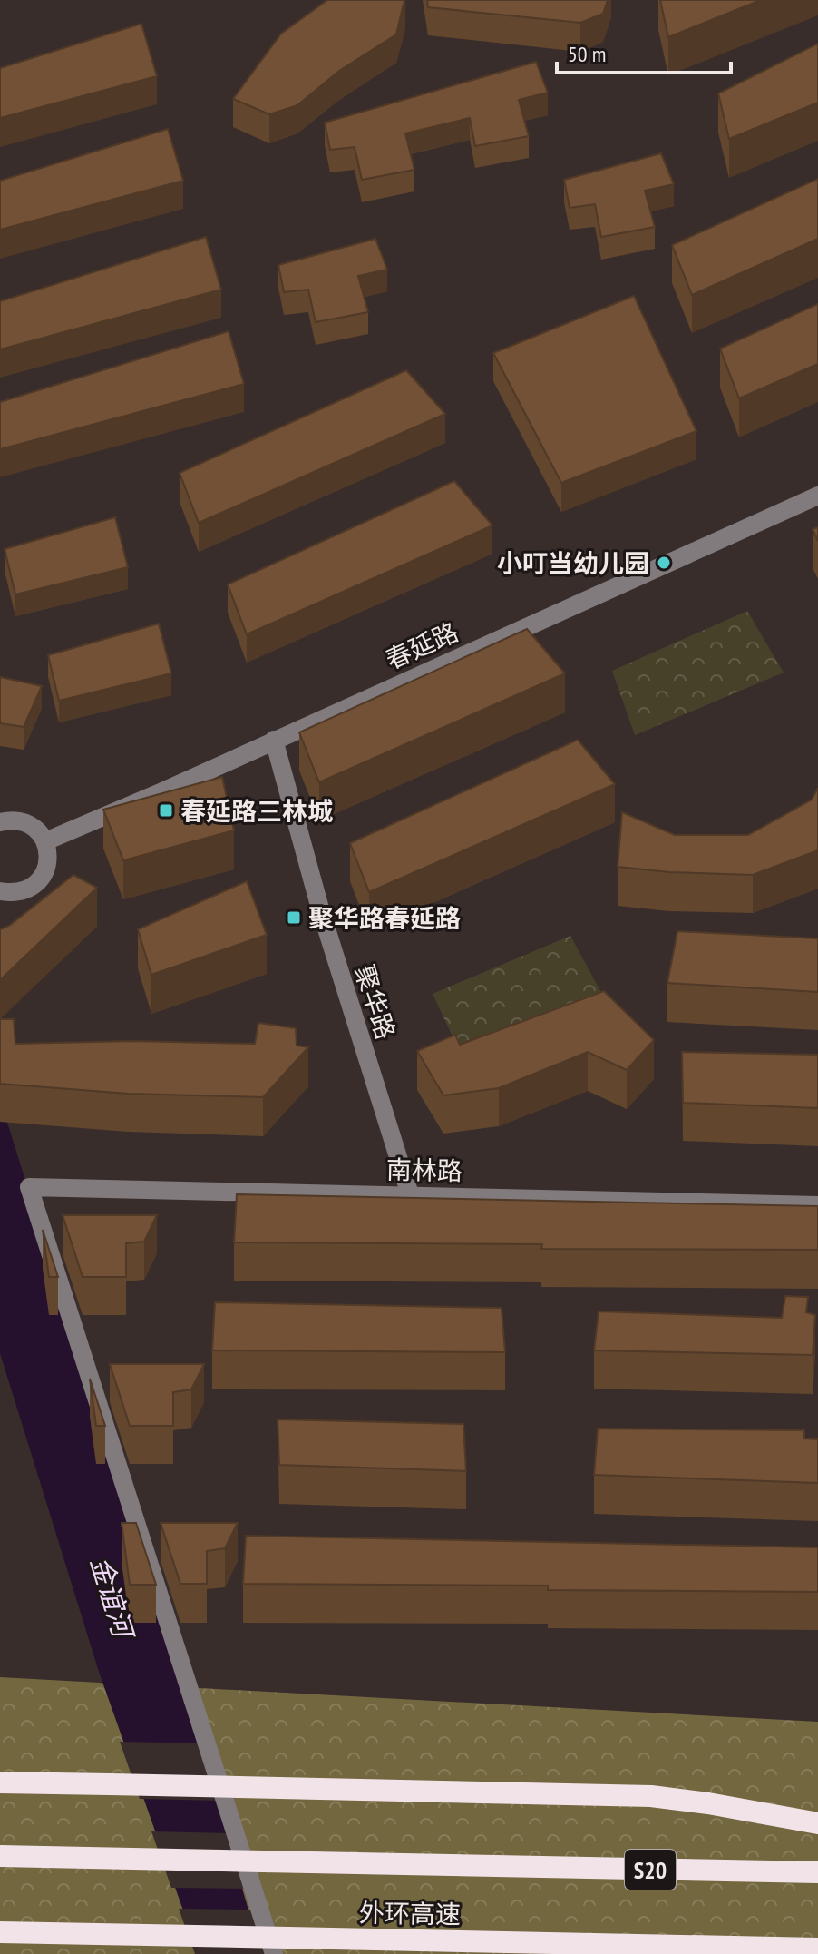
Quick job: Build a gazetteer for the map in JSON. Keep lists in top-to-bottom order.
{
  "streets": {
    "highway": ["S20", "外环高速"],
    "street": ["春延路", "聚华路", "南林路"]
  },
  "crossings": [
    ["春延路", "聚华路"],
    ["聚华路", "南林路"],
    ["南林路", "外环高速"]
  ],
  "water": ["金谊河"],
  "places": {
    "other": ["小叮当幼儿园"],
    "transit": ["春延路三林城", "聚华路春延路"]
  },
  "scale_bar": "50 m"
}
